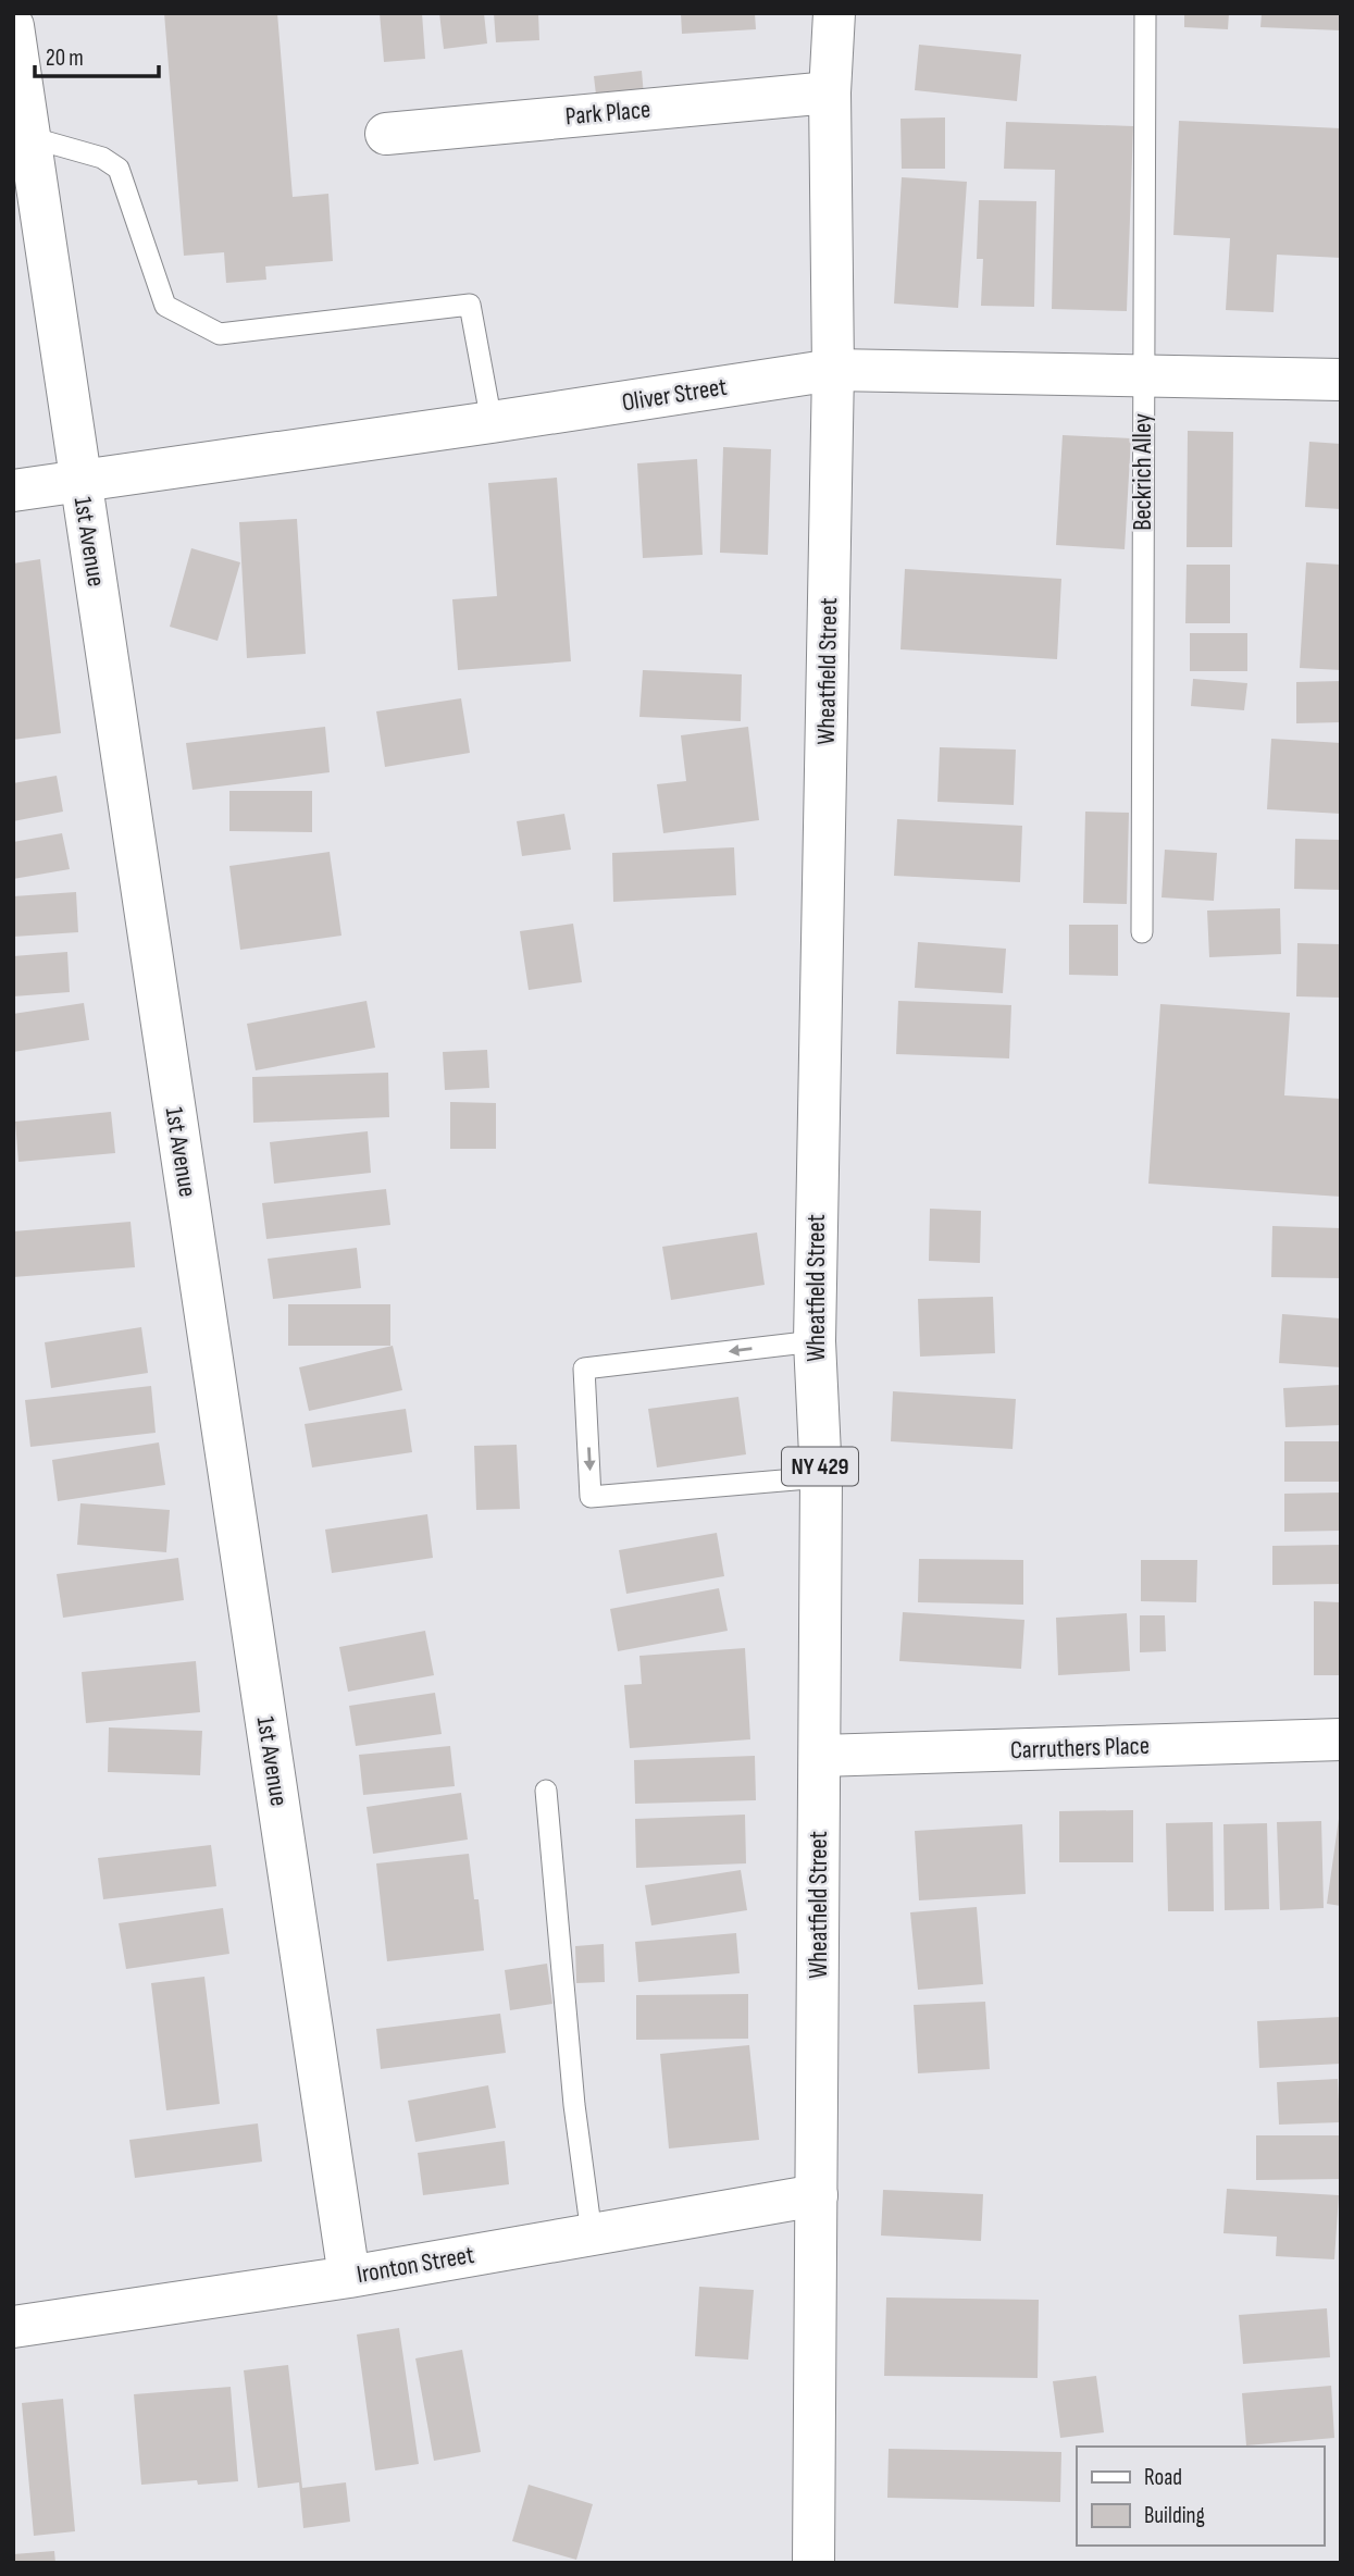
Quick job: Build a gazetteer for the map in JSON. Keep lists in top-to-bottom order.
{
  "streets": {
    "street": [
      "Park Place",
      "Oliver Street",
      "1st Avenue",
      "Wheatfield Street",
      "NY 429",
      "Carruthers Place",
      "Ironton Street"
    ],
    "lane": ["Beckrich Alley"]
  },
  "crossings": [
    ["Park Place", "Wheatfield Street"],
    ["Oliver Street", "Beckrich Alley"],
    ["Oliver Street", "1st Avenue"],
    ["Oliver Street", "Wheatfield Street"],
    ["1st Avenue", "Ironton Street"],
    ["Wheatfield Street", "Carruthers Place"],
    ["Wheatfield Street", "Ironton Street"]
  ],
  "legend": ["Road", "Building"],
  "scale_bar": "20 m"
}
